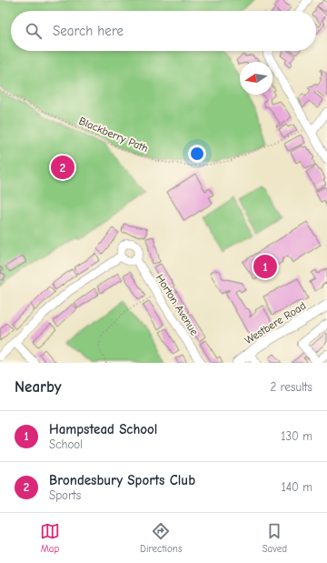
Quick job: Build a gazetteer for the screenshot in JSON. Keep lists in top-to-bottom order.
{
  "streets": {
    "street": ["Horton Avenue", "Westbere Road"],
    "path": ["Blackberry Path"]
  },
  "north": "left",
  "page": {
    "search": "Search here",
    "pins": ["2", "1"],
    "heading": ["Nearby", "2 results"],
    "list": [
      {
        "mark": "1",
        "name": "Hampstead School",
        "note": "School",
        "value": "130 m"
      },
      {
        "mark": "2",
        "name": "Brondesbury Sports Club",
        "note": "Sports",
        "value": "140 m"
      }
    ],
    "nav": ["Map", "Directions", "Saved"]
  }
}
